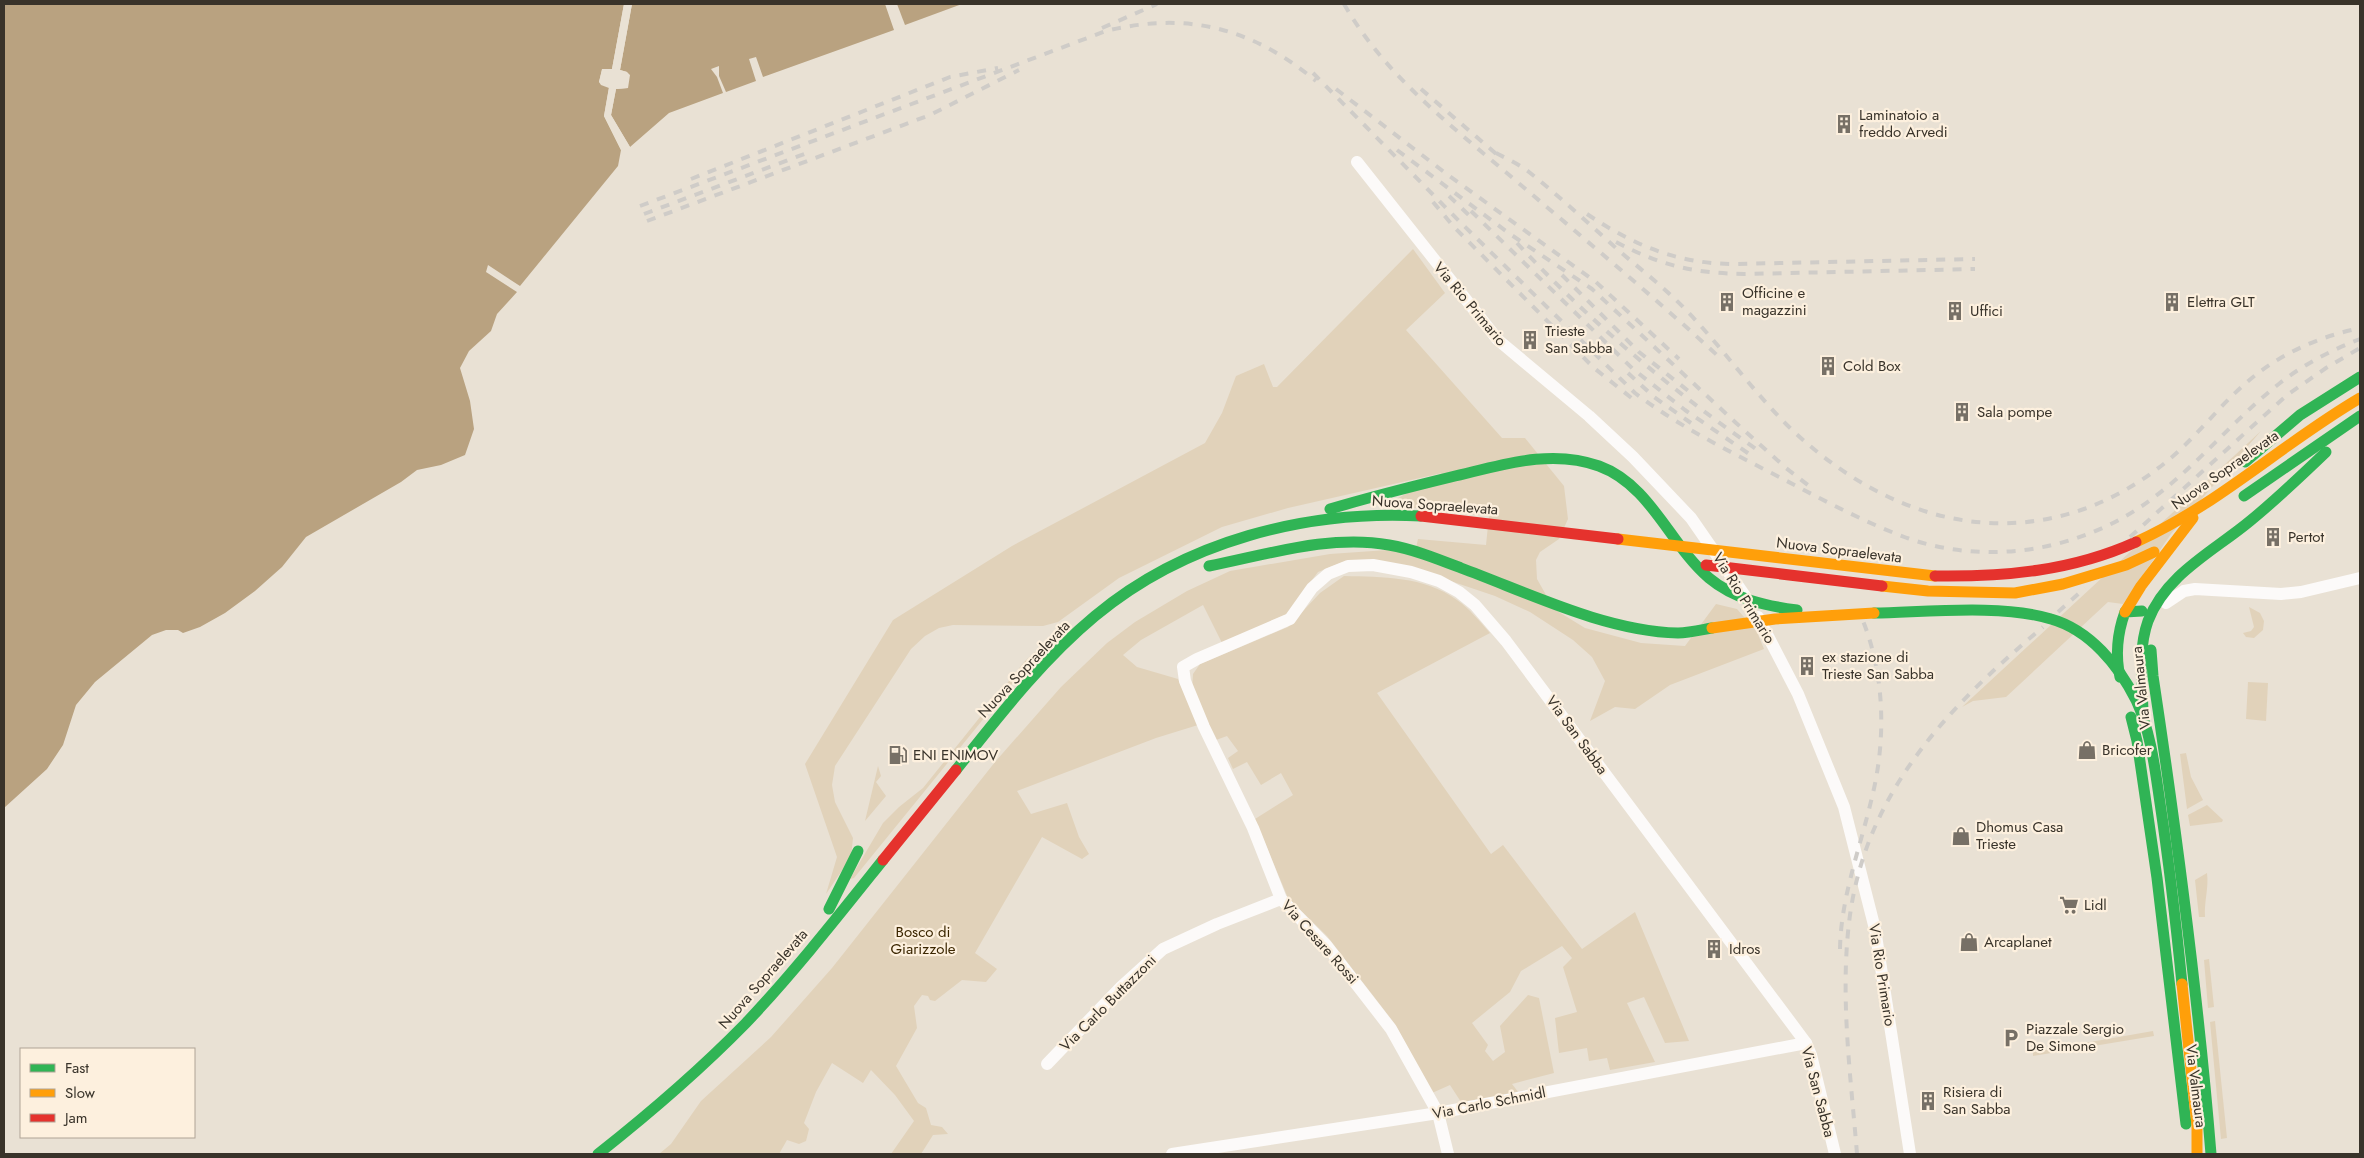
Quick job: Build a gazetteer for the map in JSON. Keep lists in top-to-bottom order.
{
  "streets": {
    "main road": ["Nuova Sopraelevata", "Via Valmaura"],
    "street": [
      "Via Rio Primario",
      "Via San Sabba",
      "Via Cesare Rossi",
      "Via Carlo Buttazzoni",
      "Via Carlo Schmidl"
    ]
  },
  "crossings": [
    ["Via San Sabba", "Via Cesare Rossi"],
    ["Via San Sabba", "Via Carlo Schmidl"],
    ["Via Cesare Rossi", "Via Carlo Buttazzoni"],
    ["Via Cesare Rossi", "Via Carlo Schmidl"]
  ],
  "parks": ["Bosco di Giarizzole"],
  "places": {
    "building": [
      "Laminatoio a freddo Arvedi",
      "Officine e magazzini",
      "Elettra GLT",
      "Uffici",
      "Trieste San Sabba",
      "Cold Box",
      "Sala pompe",
      "Pertot",
      "ex stazione di Trieste San Sabba",
      "Idros",
      "Risiera di San Sabba"
    ],
    "shop": ["Bricofer", "Dhomus Casa Trieste", "Arcaplanet"],
    "fuel station": ["ENI ENIMOV"],
    "supermarket": ["Lidl"],
    "parking": ["Piazzale Sergio De Simone"]
  },
  "legend": ["Fast", "Slow", "Jam"]
}
